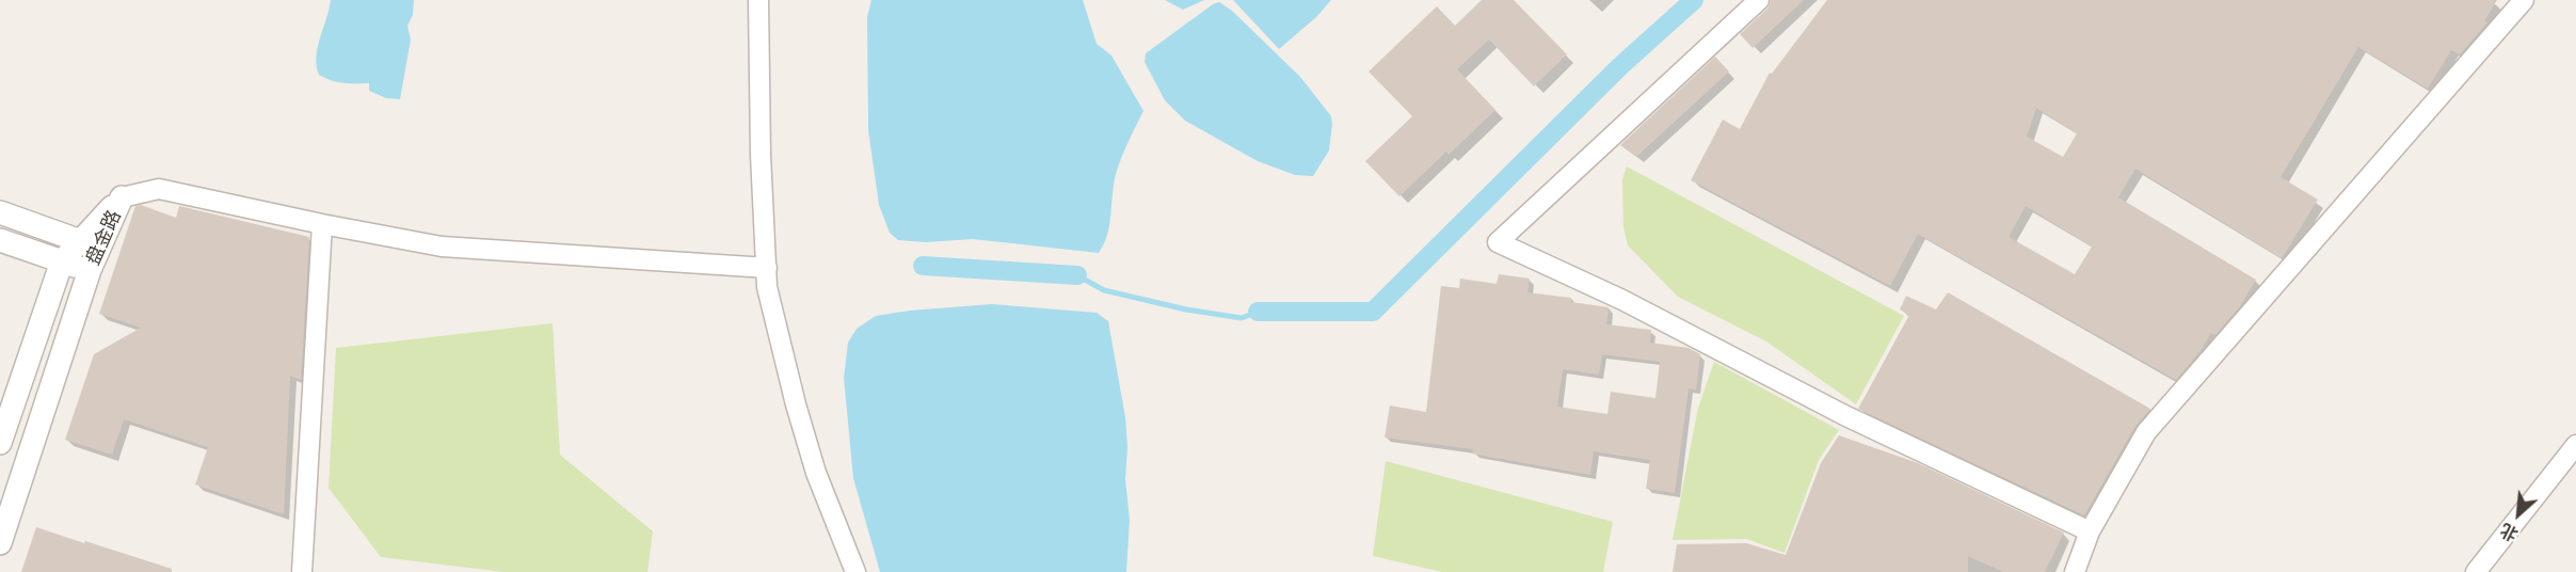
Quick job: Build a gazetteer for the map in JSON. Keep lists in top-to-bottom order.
{
  "streets": {
    "street": ["盘金路"]
  },
  "north": "bottom left"
}
